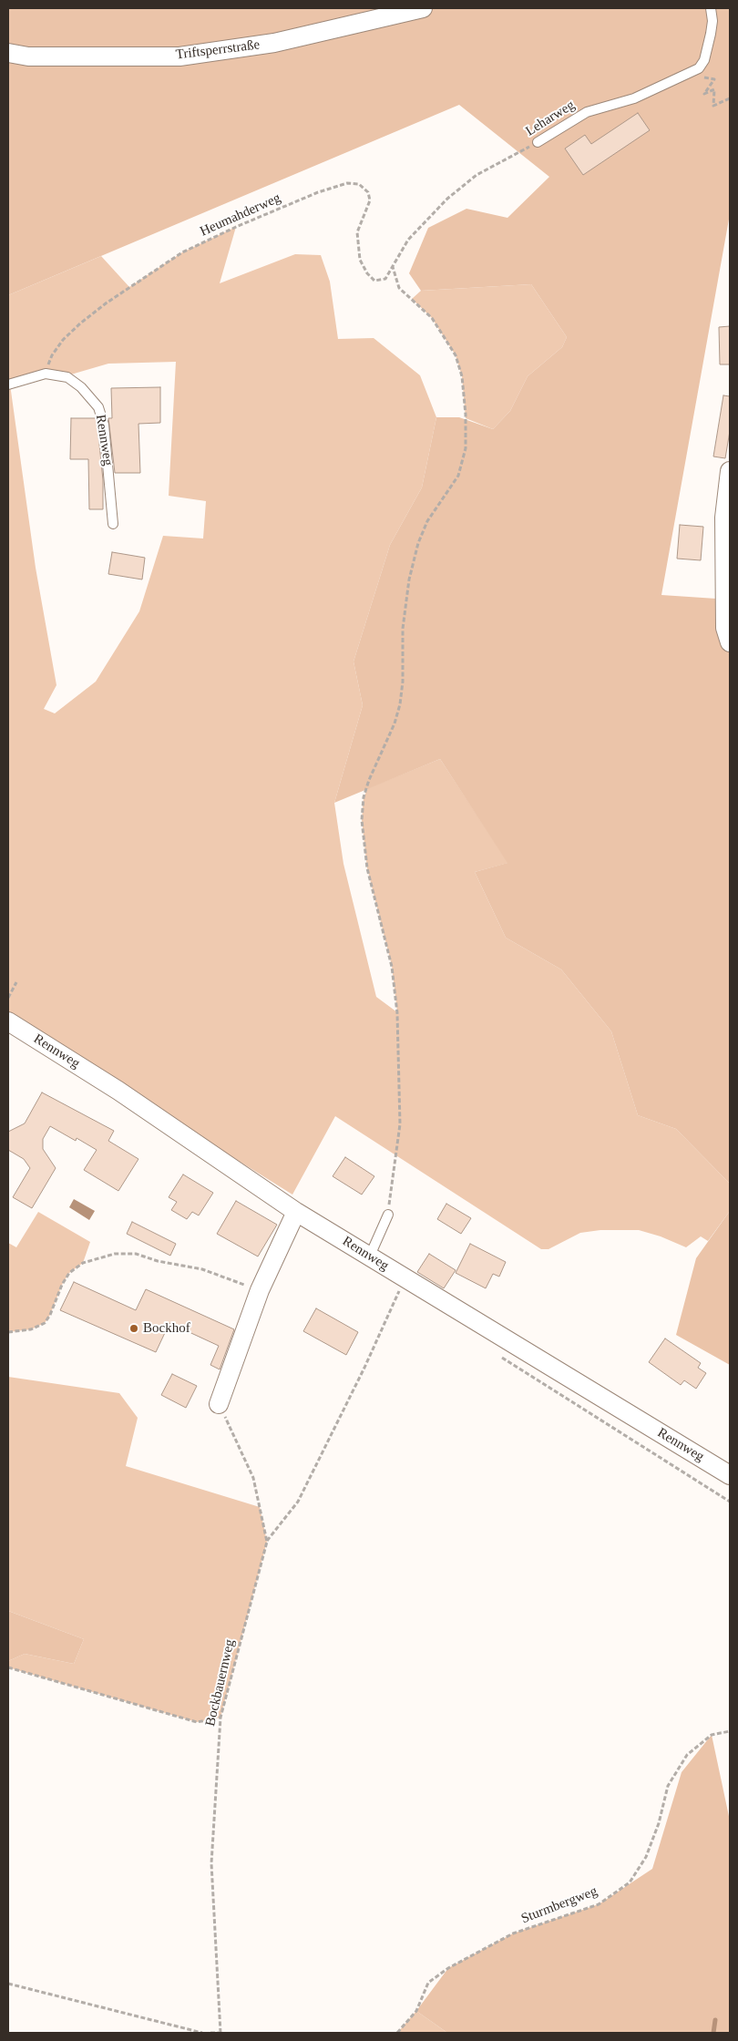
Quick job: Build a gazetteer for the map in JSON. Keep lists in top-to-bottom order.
{
  "streets": {
    "street": ["Triftsperrstraße", "Rennweg"],
    "lane": ["Leharweg"],
    "path": ["Heumahderweg", "Bockbauernweg", "Sturmbergweg"]
  },
  "crossings": [
    ["Leharweg", "Heumahderweg"],
    ["Heumahderweg", "Rennweg"]
  ],
  "places": ["Bockhof"]
}
